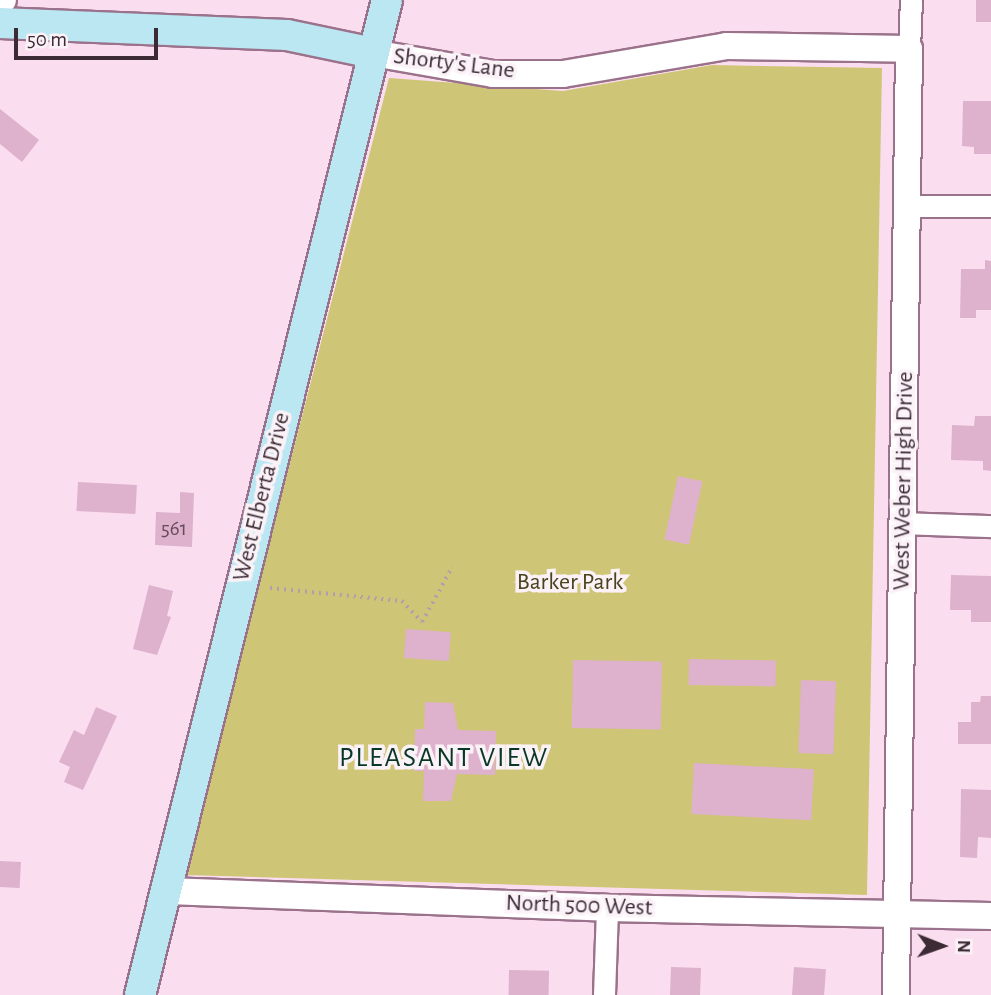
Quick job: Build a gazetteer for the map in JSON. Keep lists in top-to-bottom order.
{
  "streets": {
    "main road": ["Shorty's Lane", "West Elberta Drive"],
    "street": ["West Weber High Drive", "North 500 West"]
  },
  "crossings": [
    ["Shorty's Lane", "West Weber High Drive"],
    ["Shorty's Lane", "West Elberta Drive"],
    ["West Weber High Drive", "North 500 West"],
    ["West Elberta Drive", "North 500 West"]
  ],
  "districts": ["PLEASANT VIEW"],
  "parks": ["Barker Park"],
  "house_numbers": ["561"],
  "scale_bar": "50 m",
  "north": "right"
}
